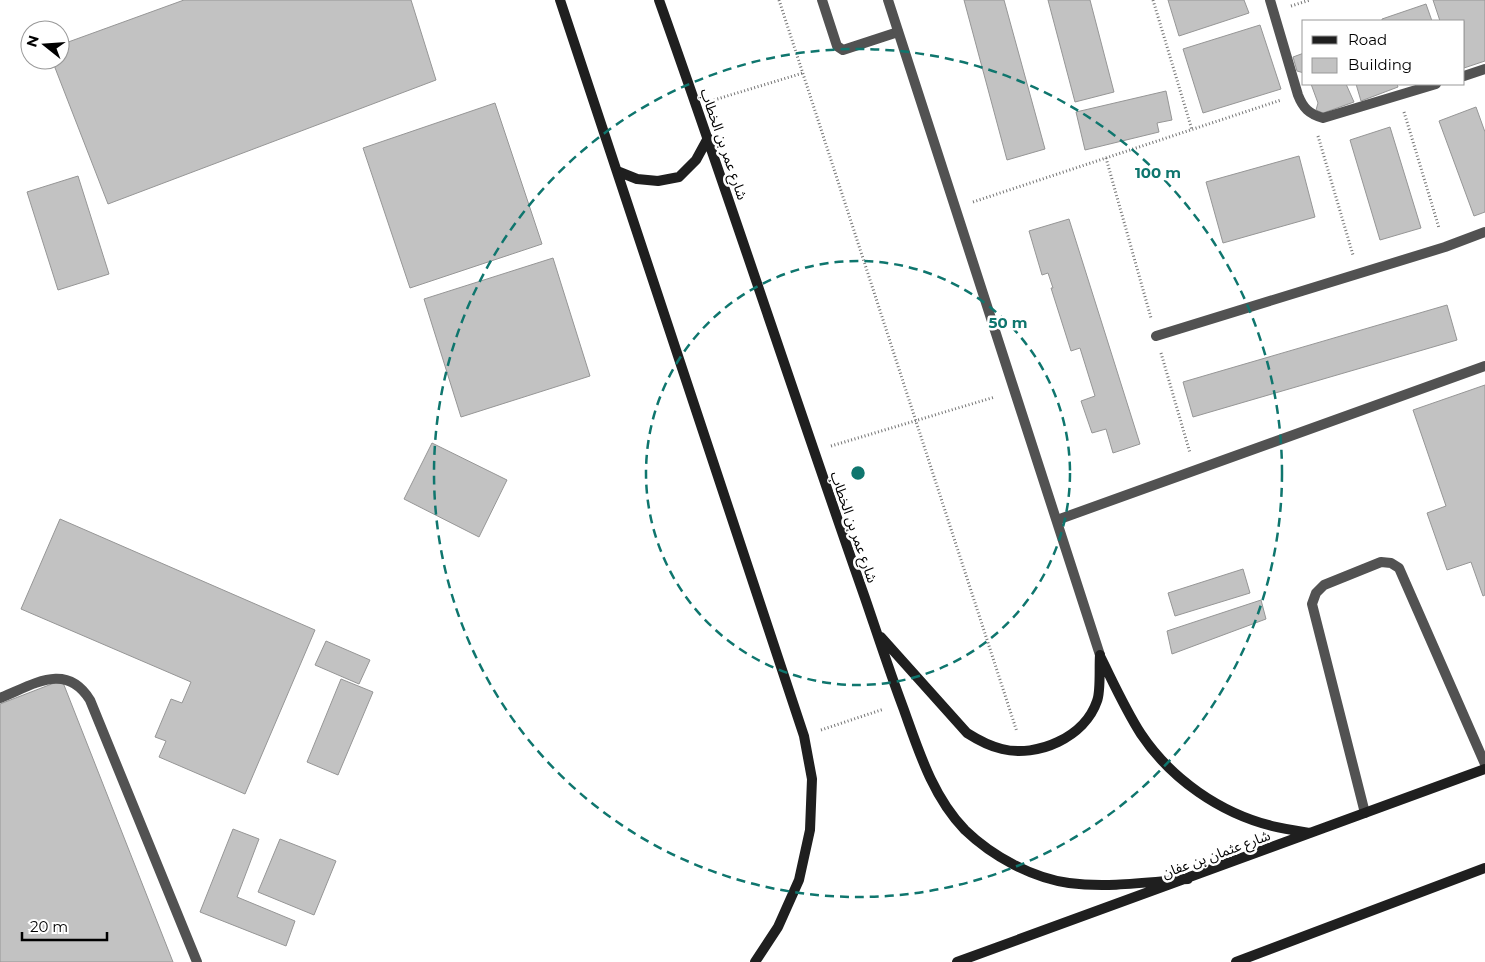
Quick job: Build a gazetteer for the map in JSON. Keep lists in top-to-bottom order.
{
  "streets": {
    "street": ["شارع عمر بن الخطاب", "شارع عثمان بن عفان"]
  },
  "crossings": [
    ["شارع عمر بن الخطاب", "شارع عثمان بن عفان"]
  ],
  "legend": ["Road", "Building"],
  "scale_bar": "20 m",
  "north": "left",
  "rings": ["100 m", "50 m"]
}
